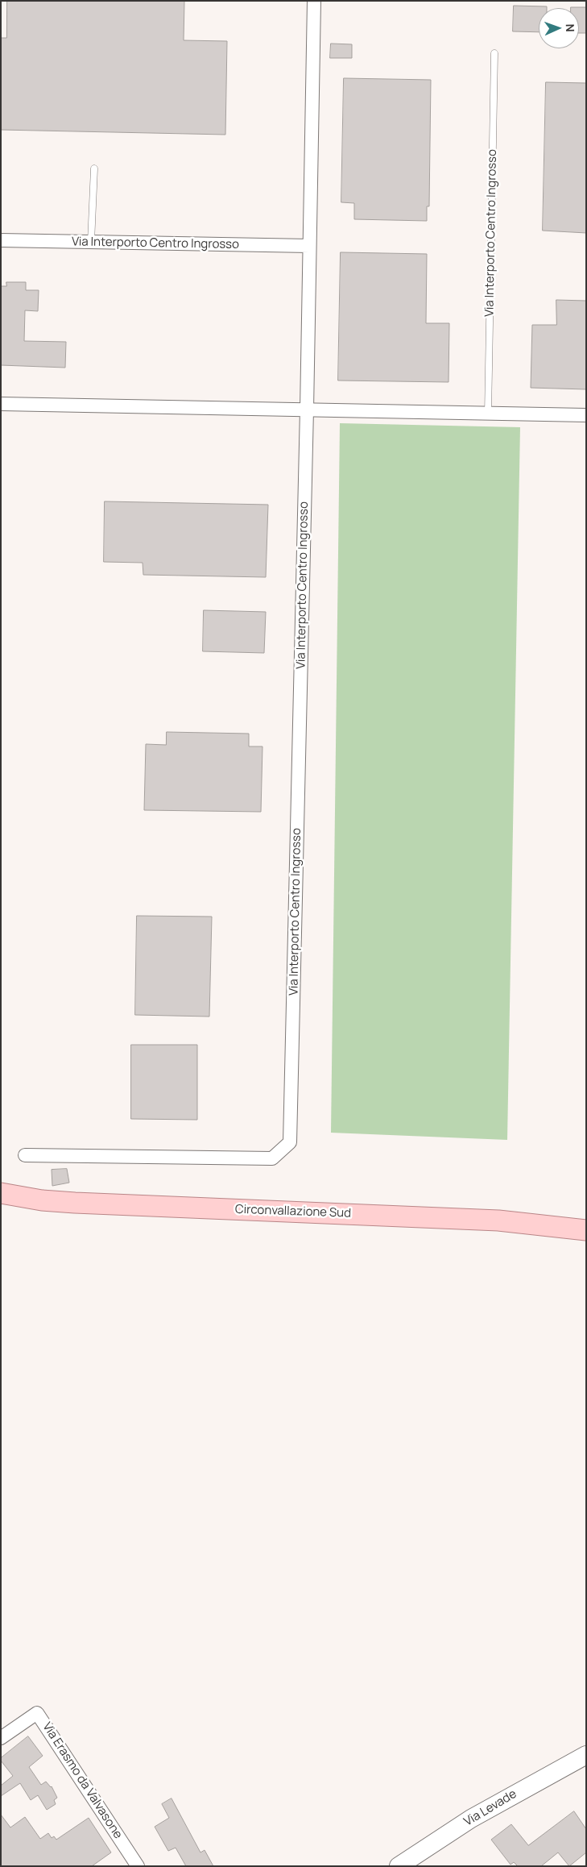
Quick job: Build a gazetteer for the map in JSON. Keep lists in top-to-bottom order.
{
  "streets": {
    "main road": ["Circonvallazione Sud"],
    "street": ["Via Interporto Centro Ingrosso", "Via Erasmo da Valvasone", "Via Levade"]
  },
  "north": "right"
}
